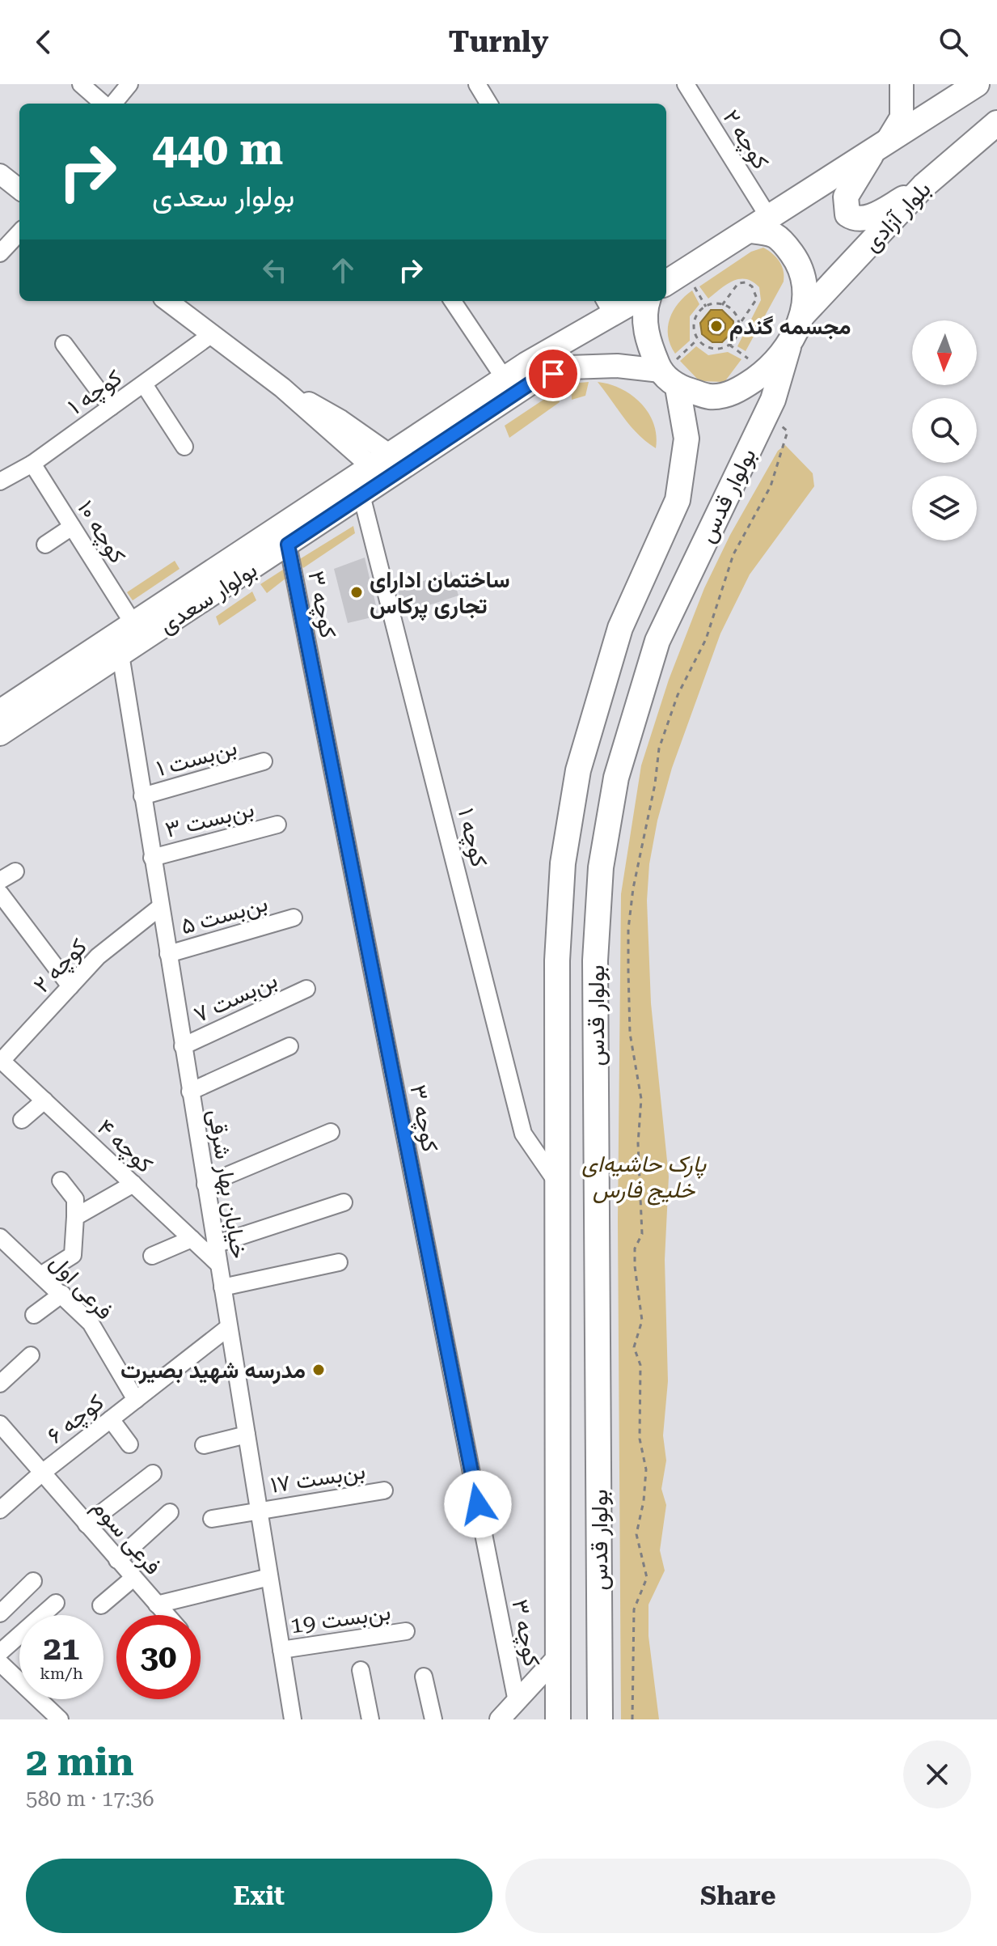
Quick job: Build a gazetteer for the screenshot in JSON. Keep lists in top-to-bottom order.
{
  "streets": {
    "main road": ["بلوار آزادی", "بولوار قدس", "بولوار سعدی"],
    "street": [
      "کوچه ۲",
      "کوچه ۱",
      "کوچه ۱۰",
      "کوچه ۳",
      "بن‌بست ۱",
      "بن‌بست ۳",
      "بن‌بست ۵",
      "بن‌بست ۷",
      "کوچه ۴",
      "خیابان بهار شرقی",
      "فرعی اول",
      "کوچه ۶",
      "بن‌بست ۱۷",
      "فرعی سوم",
      "بن‌بست 19"
    ]
  },
  "crossings": [
    ["کوچه ۲", "کوچه ۴"],
    ["کوچه ۲", "خیابان بهار شرقی"],
    ["کوچه ۱", "بولوار قدس"],
    ["کوچه ۱", "کوچه ۱۰"],
    ["کوچه ۱", "بولوار سعدی"],
    ["بولوار قدس", "بولوار سعدی"],
    ["کوچه ۱۰", "بولوار سعدی"],
    ["بولوار سعدی", "کوچه ۳"],
    ["بولوار سعدی", "خیابان بهار شرقی"],
    ["بن‌بست ۱", "خیابان بهار شرقی"],
    ["بن‌بست ۳", "خیابان بهار شرقی"],
    ["بن‌بست ۵", "خیابان بهار شرقی"],
    ["بن‌بست ۷", "خیابان بهار شرقی"],
    ["کوچه ۴", "خیابان بهار شرقی"],
    ["خیابان بهار شرقی", "کوچه ۶"],
    ["خیابان بهار شرقی", "بن‌بست ۱۷"],
    ["خیابان بهار شرقی", "بن‌بست 19"],
    ["فرعی اول", "کوچه ۶"],
    ["کوچه ۶", "فرعی سوم"]
  ],
  "parks": ["پارک حاشیه‌ای خلیج فارس"],
  "places": ["مجسمه گندم", "ساختمان ادارای تجاری پرکاس", "مدرسه شهید بصیرت"],
  "north": "bottom",
  "page": {
    "header": "Turnly",
    "turn": ["440 m", "بولوار سعدی"],
    "speed": "21 km/h",
    "limit": "30",
    "heading": ["2 min", "580 m · 17:36"],
    "buttons": ["Exit", "Share"]
  }
}
